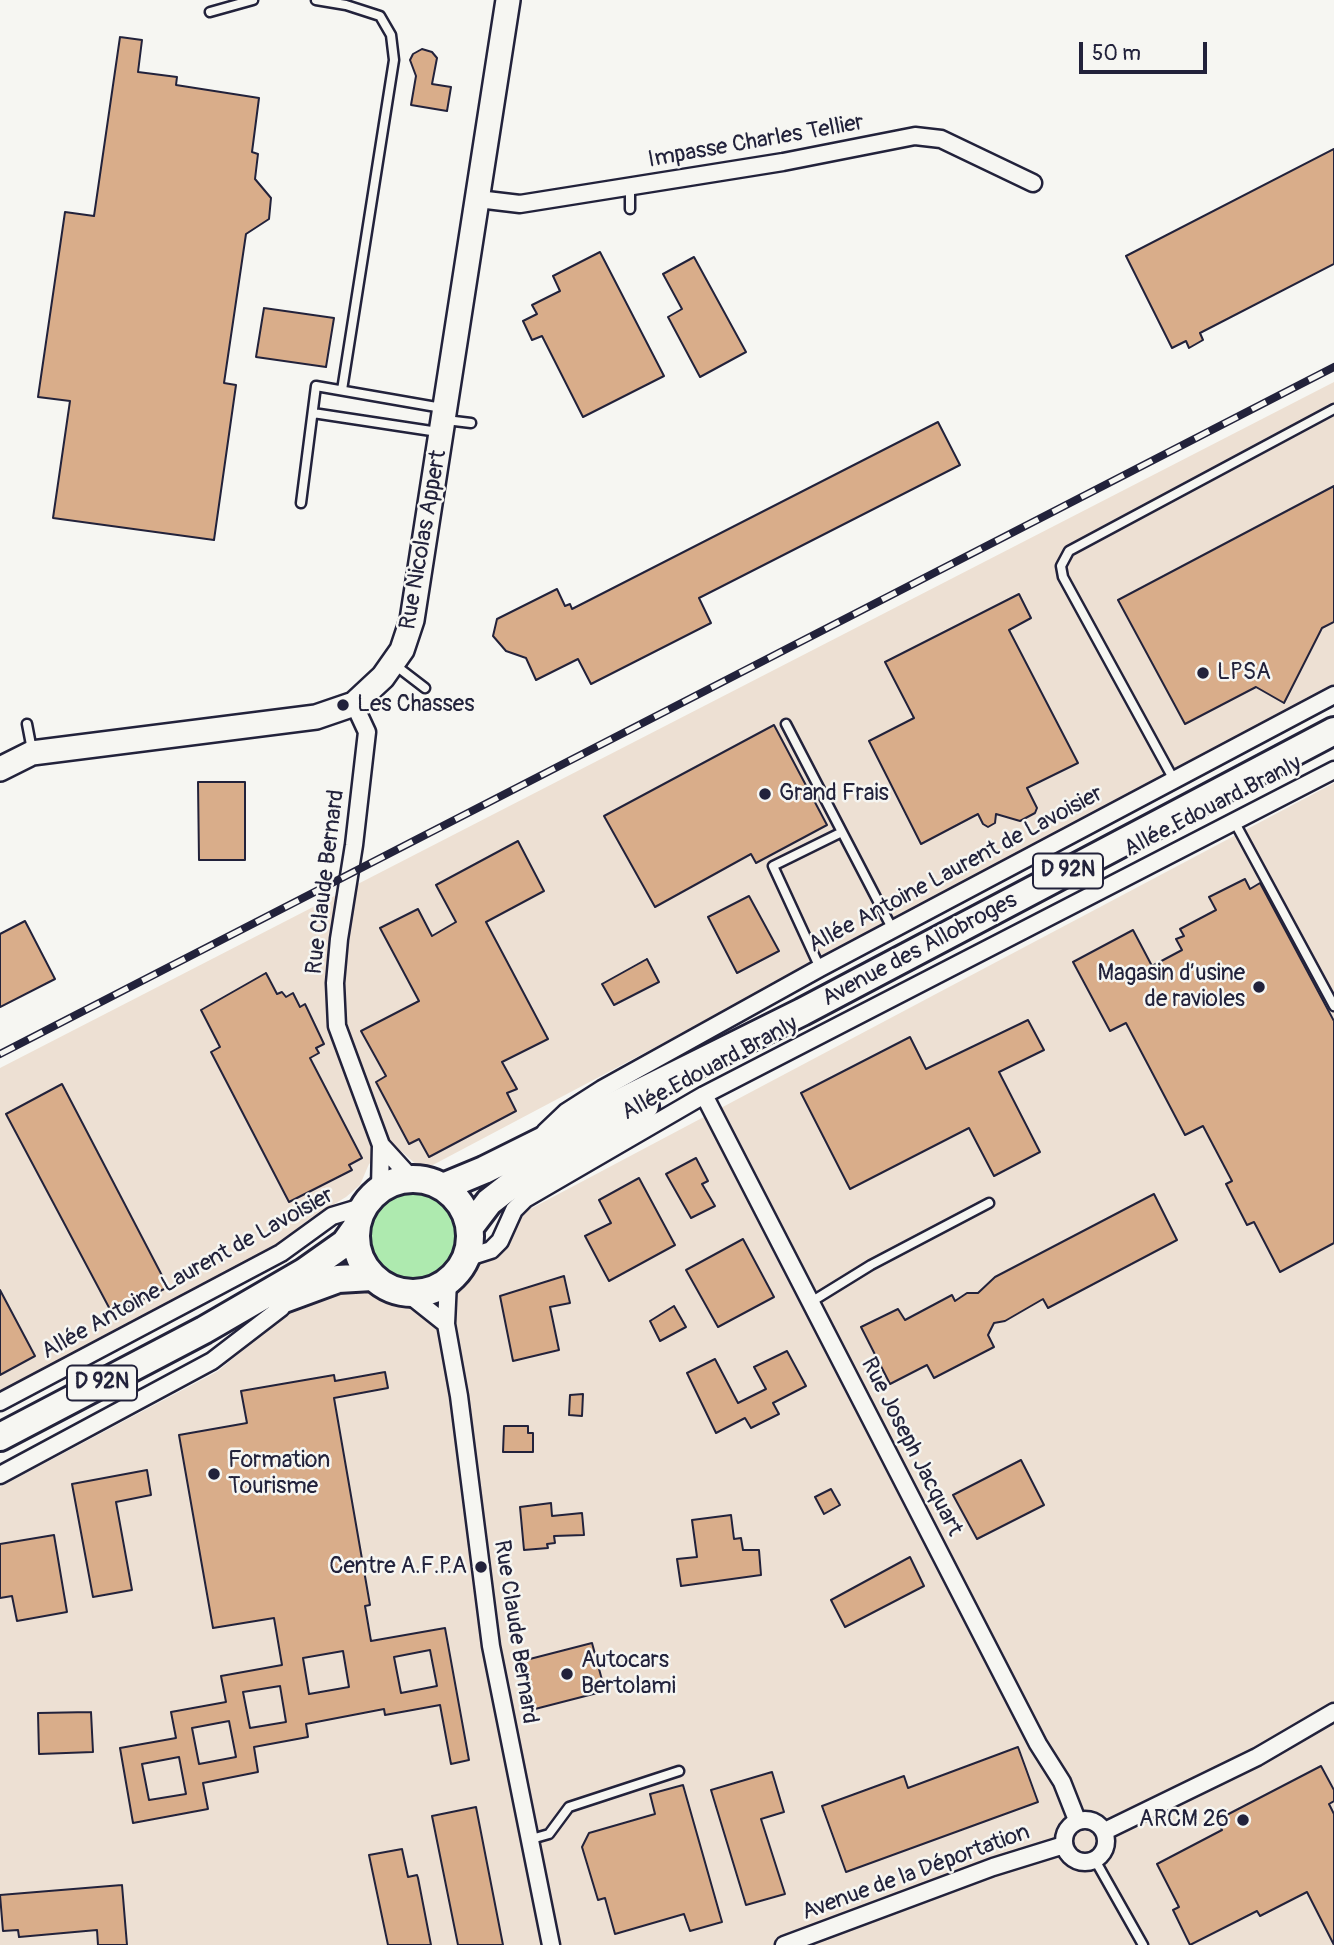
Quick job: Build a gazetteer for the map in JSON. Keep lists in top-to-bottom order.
{
  "streets": {
    "main road": ["D 92N", "Avenue des Allobroges"],
    "street": [
      "Impasse Charles Tellier",
      "Rue Nicolas Appert",
      "Allée Edouard Branly",
      "Allée Antoine Laurent de Lavoisier",
      "Rue Claude Bernard",
      "Rue Joseph Jacquart",
      "Avenue de la Déportation"
    ]
  },
  "crossings": [
    ["Impasse Charles Tellier", "Rue Nicolas Appert"],
    ["Rue Nicolas Appert", "Rue Claude Bernard"],
    ["Allée Edouard Branly", "Allée Antoine Laurent de Lavoisier"],
    ["Allée Edouard Branly", "D 92N"],
    ["Allée Edouard Branly", "Rue Claude Bernard"],
    ["Allée Edouard Branly", "Avenue des Allobroges"],
    ["Allée Edouard Branly", "Rue Joseph Jacquart"],
    ["Allée Antoine Laurent de Lavoisier", "D 92N"],
    ["Allée Antoine Laurent de Lavoisier", "Rue Claude Bernard"],
    ["Allée Antoine Laurent de Lavoisier", "Avenue des Allobroges"],
    ["D 92N", "Rue Claude Bernard"],
    ["D 92N", "Avenue des Allobroges"],
    ["Rue Claude Bernard", "Avenue des Allobroges"],
    ["Rue Joseph Jacquart", "Avenue de la Déportation"]
  ],
  "places": [
    "LPSA",
    "Les Chasses",
    "Grand Frais",
    "Magasin d’usine de ravioles",
    "Formation Tourisme",
    "Centre A.F.P.A",
    "Autocars Bertolami",
    "ARCM 26"
  ],
  "scale_bar": "50 m"
}
